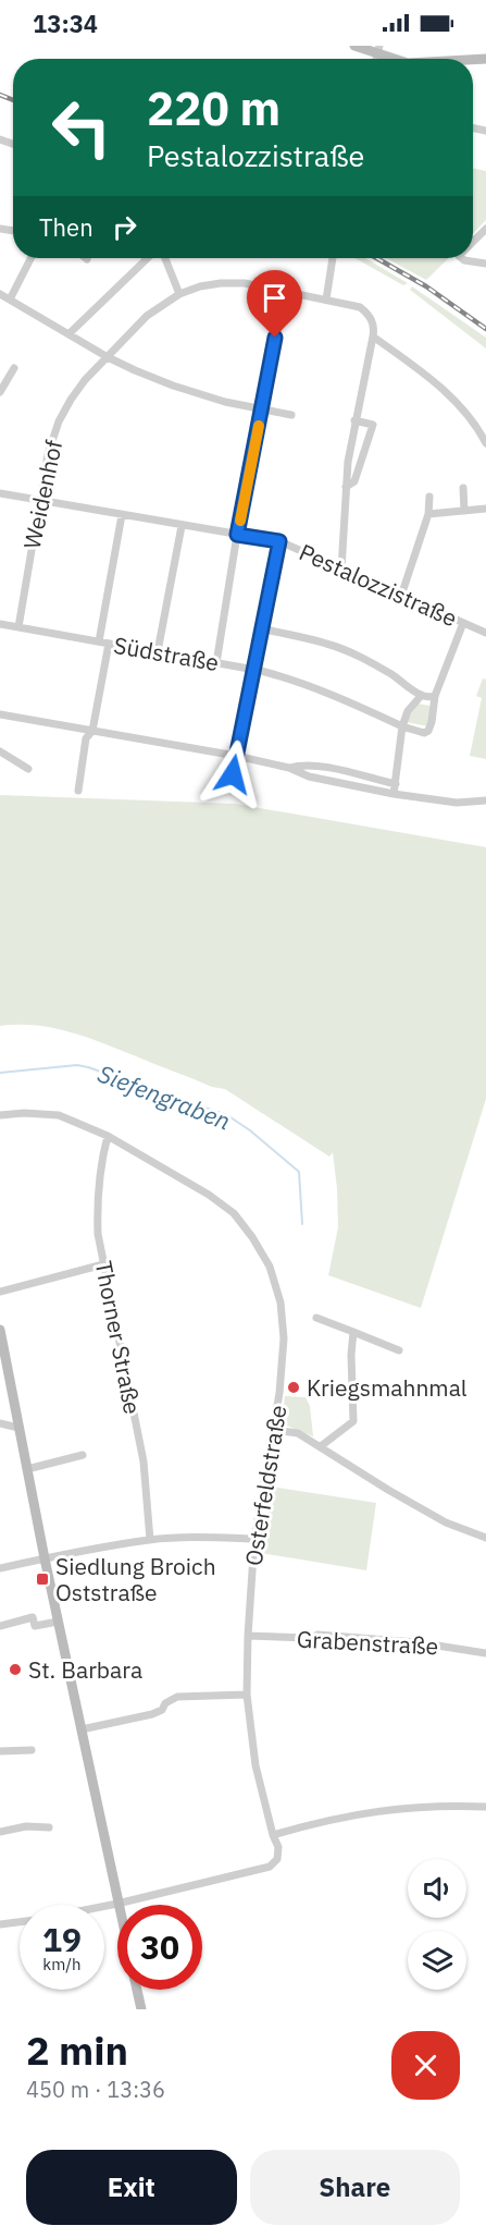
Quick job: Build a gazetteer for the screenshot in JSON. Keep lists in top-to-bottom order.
{
  "streets": {
    "street": [
      "Weidenhof",
      "Pestalozzistraße",
      "Südstraße",
      "Thorner Straße",
      "Osterfeldstraße",
      "Grabenstraße"
    ]
  },
  "crossings": [
    ["Weidenhof", "Pestalozzistraße"],
    ["Weidenhof", "Südstraße"],
    ["Thorner Straße", "Osterfeldstraße"],
    ["Osterfeldstraße", "Grabenstraße"]
  ],
  "water": ["Siefengraben"],
  "places": {
    "other": ["Kriegsmahnmal", "St. Barbara"],
    "transit": ["Siedlung Broich Oststraße"]
  },
  "page": {
    "status": "13:34",
    "turn": ["220 m", "Pestalozzistraße"],
    "then": "Then",
    "speed": "19 km/h",
    "limit": "30",
    "heading": ["2 min", "450 m · 13:36"],
    "buttons": ["Exit", "Share"]
  }
}
